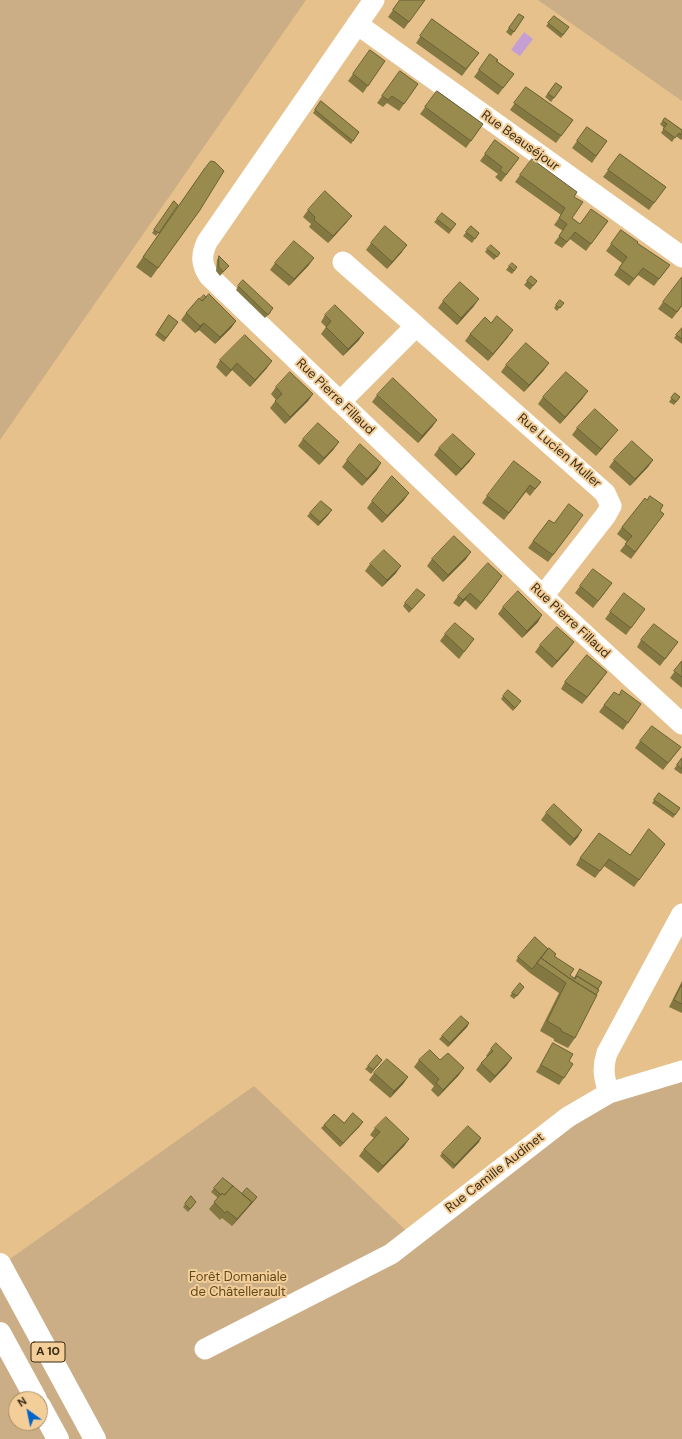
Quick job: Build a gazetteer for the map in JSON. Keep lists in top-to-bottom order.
{
  "streets": {
    "highway": ["A 10"],
    "street": [
      "Rue Beauséjour",
      "Rue Pierre Fillaud",
      "Rue Lucien Muller",
      "Rue Camille Audinet"
    ]
  },
  "crossings": [
    ["Rue Beauséjour", "Rue Pierre Fillaud"],
    ["Rue Pierre Fillaud", "Rue Lucien Muller"]
  ],
  "parks": ["Forêt Domaniale de Châtellerault"],
  "north": "top left"
}
